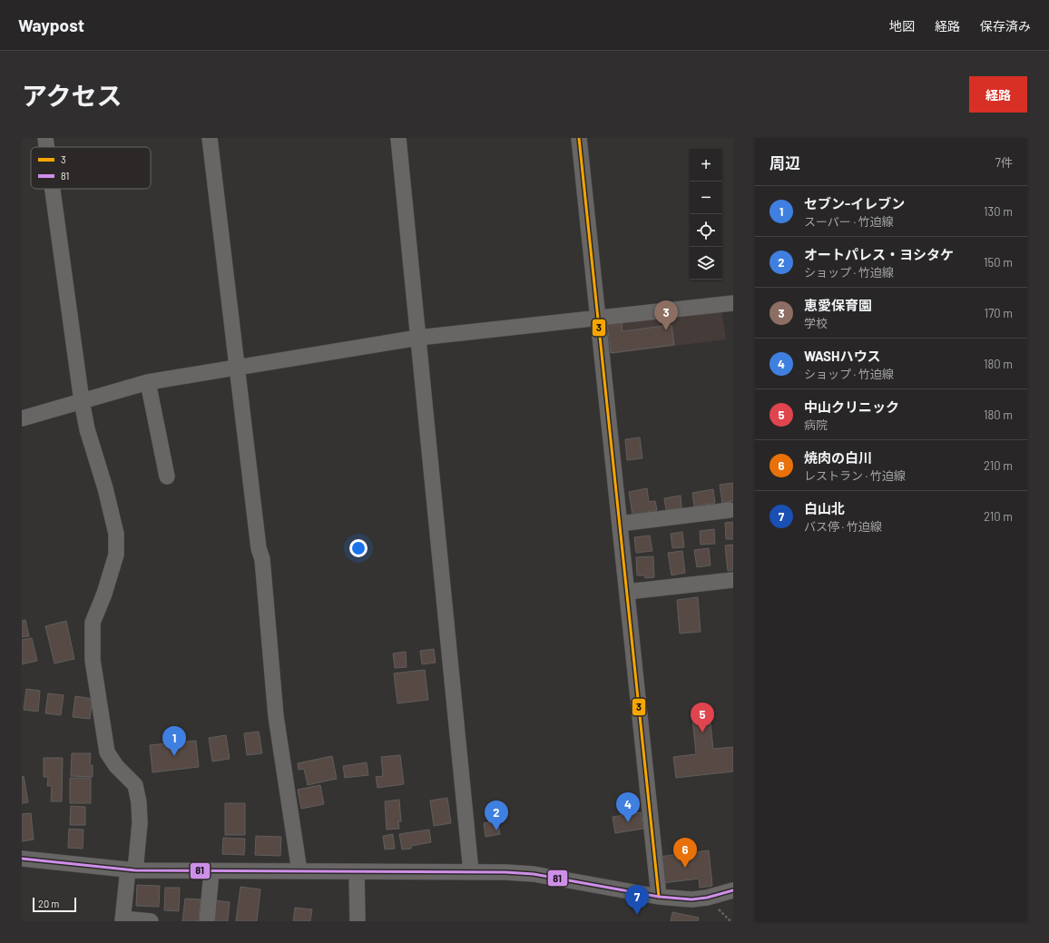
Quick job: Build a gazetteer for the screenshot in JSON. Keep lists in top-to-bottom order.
{
  "lines": ["transit line 3", "transit line 81"],
  "legend": ["3", "81"],
  "scale_bar": "20 m",
  "page": {
    "header": "Waypost",
    "nav": ["地図", "経路", "保存済み"],
    "title": "アクセス",
    "buttons": "経路",
    "heading": ["周辺", "7件"],
    "map_buttons": ["+", "−"],
    "list": [
      {
        "mark": "1",
        "name": "セブン-イレブン",
        "note": "スーパー · 竹迫線",
        "value": "130 m"
      },
      {
        "mark": "2",
        "name": "オートパレス・ヨシタケ",
        "note": "ショップ · 竹迫線",
        "value": "150 m"
      },
      {
        "mark": "3",
        "name": "恵愛保育園",
        "note": "学校",
        "value": "170 m"
      },
      {
        "mark": "4",
        "name": "WASHハウス",
        "note": "ショップ · 竹迫線",
        "value": "180 m"
      },
      {
        "mark": "5",
        "name": "中山クリニック",
        "note": "病院",
        "value": "180 m"
      },
      {
        "mark": "6",
        "name": "焼肉の白川",
        "note": "レストラン · 竹迫線",
        "value": "210 m"
      },
      {
        "mark": "7",
        "name": "白山北",
        "note": "バス停 · 竹迫線",
        "value": "210 m"
      }
    ],
    "pins": [
      "3",
      "5",
      "1",
      "4",
      "2",
      "6",
      "7"
    ],
    "scale": "20 m"
  }
}
